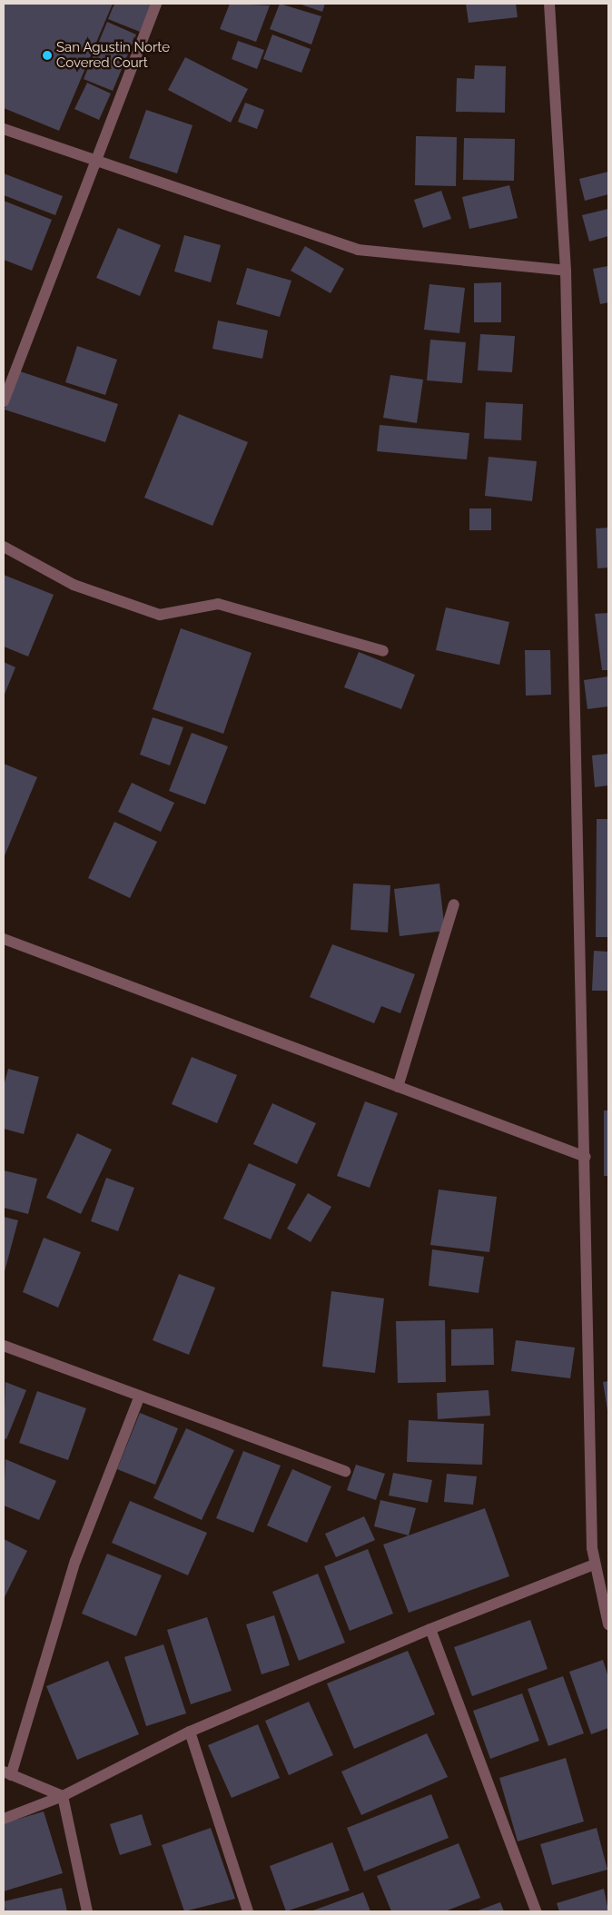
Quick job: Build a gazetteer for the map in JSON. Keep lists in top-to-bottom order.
{
  "places": ["San Agustin Norte Covered Court"]
}
